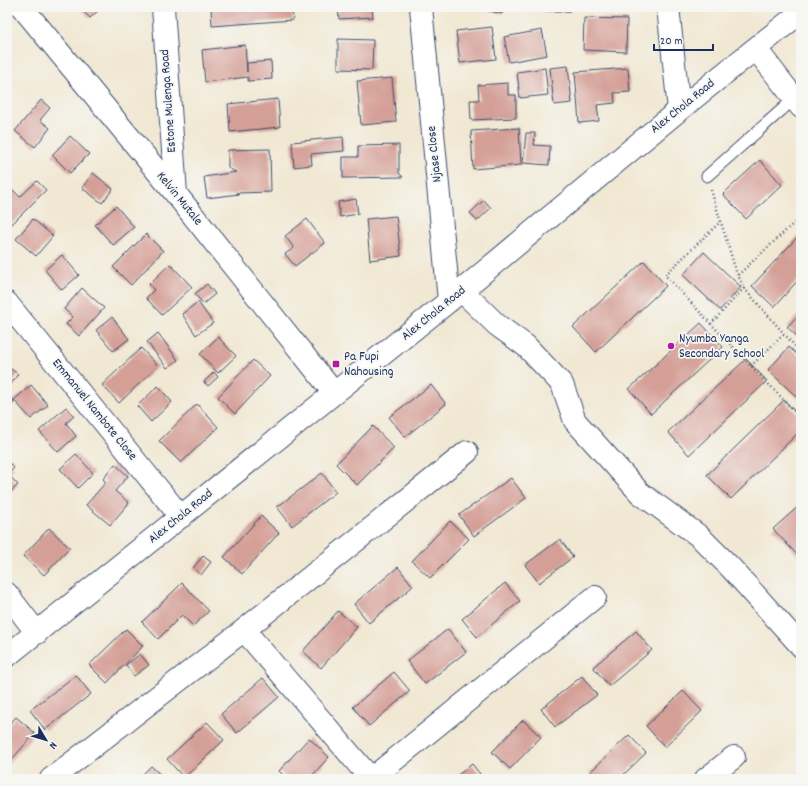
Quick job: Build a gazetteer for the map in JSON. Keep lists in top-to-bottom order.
{
  "streets": {
    "street": [
      "Estone Mulenga Road",
      "Alex Chola Road",
      "Njase Close",
      "Kelvin Mutale",
      "Emmanuel Nambote Close"
    ]
  },
  "crossings": [
    ["Estone Mulenga Road", "Kelvin Mutale"],
    ["Alex Chola Road", "Njase Close"],
    ["Alex Chola Road", "Kelvin Mutale"],
    ["Alex Chola Road", "Emmanuel Nambote Close"]
  ],
  "places": {
    "other": ["Nyumba Yanga Secondary School"],
    "transit": ["Pa Fupi Nahousing"]
  },
  "scale_bar": "20 m",
  "north": "bottom right"
}
